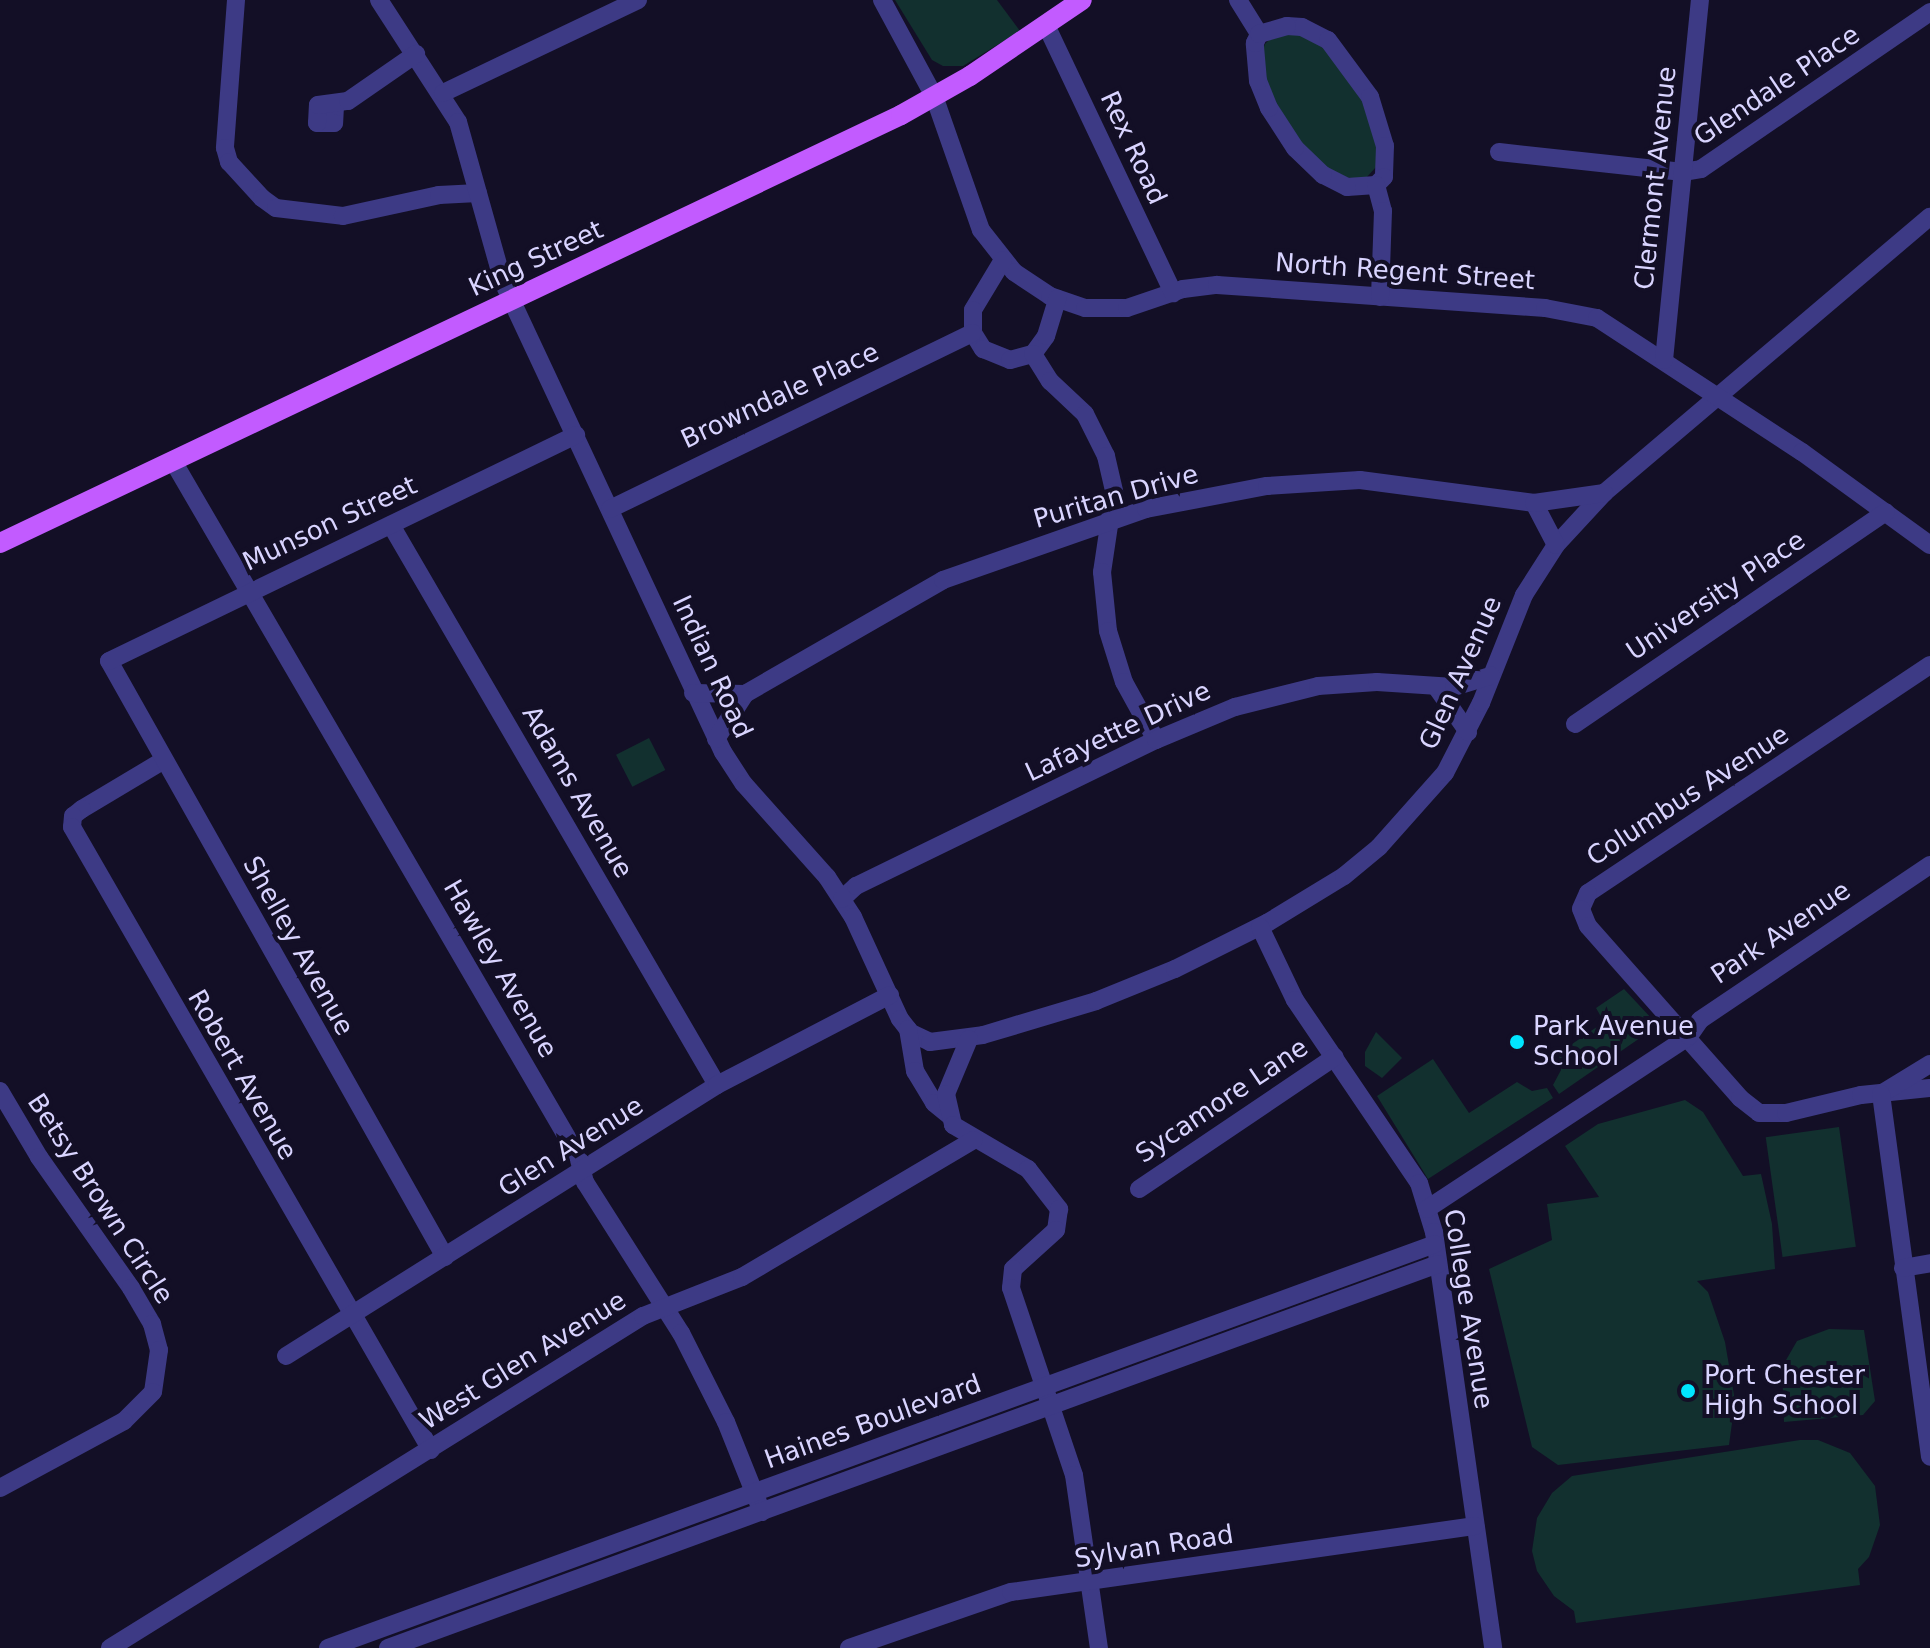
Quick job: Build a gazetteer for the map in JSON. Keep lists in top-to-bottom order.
{
  "streets": {
    "main road": ["King Street"],
    "street": [
      "Glendale Place",
      "Rex Road",
      "Clermont Avenue",
      "North Regent Street",
      "Browndale Place",
      "Puritan Drive",
      "Munson Street",
      "University Place",
      "Indian Road",
      "Glen Avenue",
      "Lafayette Drive",
      "Adams Avenue",
      "Columbus Avenue",
      "Park Avenue",
      "Shelley Avenue",
      "Hawley Avenue",
      "Robert Avenue",
      "Sycamore Lane",
      "Betsy Brown Circle",
      "College Avenue",
      "West Glen Avenue",
      "Haines Boulevard",
      "Sylvan Road"
    ]
  },
  "crossings": [
    ["Glendale Place", "Clermont Avenue"],
    ["Rex Road", "King Street"],
    ["Rex Road", "North Regent Street"],
    ["Clermont Avenue", "North Regent Street"],
    ["King Street", "North Regent Street"],
    ["King Street", "Indian Road"],
    ["King Street", "Hawley Avenue"],
    ["North Regent Street", "University Place"],
    ["North Regent Street", "Glen Avenue"],
    ["Browndale Place", "Indian Road"],
    ["Puritan Drive", "Indian Road"],
    ["Puritan Drive", "Glen Avenue"],
    ["Munson Street", "Indian Road"],
    ["Munson Street", "Adams Avenue"],
    ["Munson Street", "Shelley Avenue"],
    ["Munson Street", "Hawley Avenue"],
    ["Indian Road", "Glen Avenue"],
    ["Indian Road", "Lafayette Drive"],
    ["Indian Road", "West Glen Avenue"],
    ["Indian Road", "Haines Boulevard"],
    ["Glen Avenue", "Lafayette Drive"],
    ["Glen Avenue", "Adams Avenue"],
    ["Glen Avenue", "Shelley Avenue"],
    ["Glen Avenue", "Hawley Avenue"],
    ["Glen Avenue", "Robert Avenue"],
    ["Glen Avenue", "College Avenue"],
    ["Columbus Avenue", "Park Avenue"],
    ["Park Avenue", "College Avenue"],
    ["Shelley Avenue", "Robert Avenue"],
    ["Hawley Avenue", "West Glen Avenue"],
    ["Hawley Avenue", "Haines Boulevard"],
    ["Robert Avenue", "West Glen Avenue"],
    ["Sycamore Lane", "College Avenue"],
    ["College Avenue", "Haines Boulevard"],
    ["College Avenue", "Sylvan Road"]
  ],
  "places": ["Park Avenue School", "Port Chester High School"]
}
